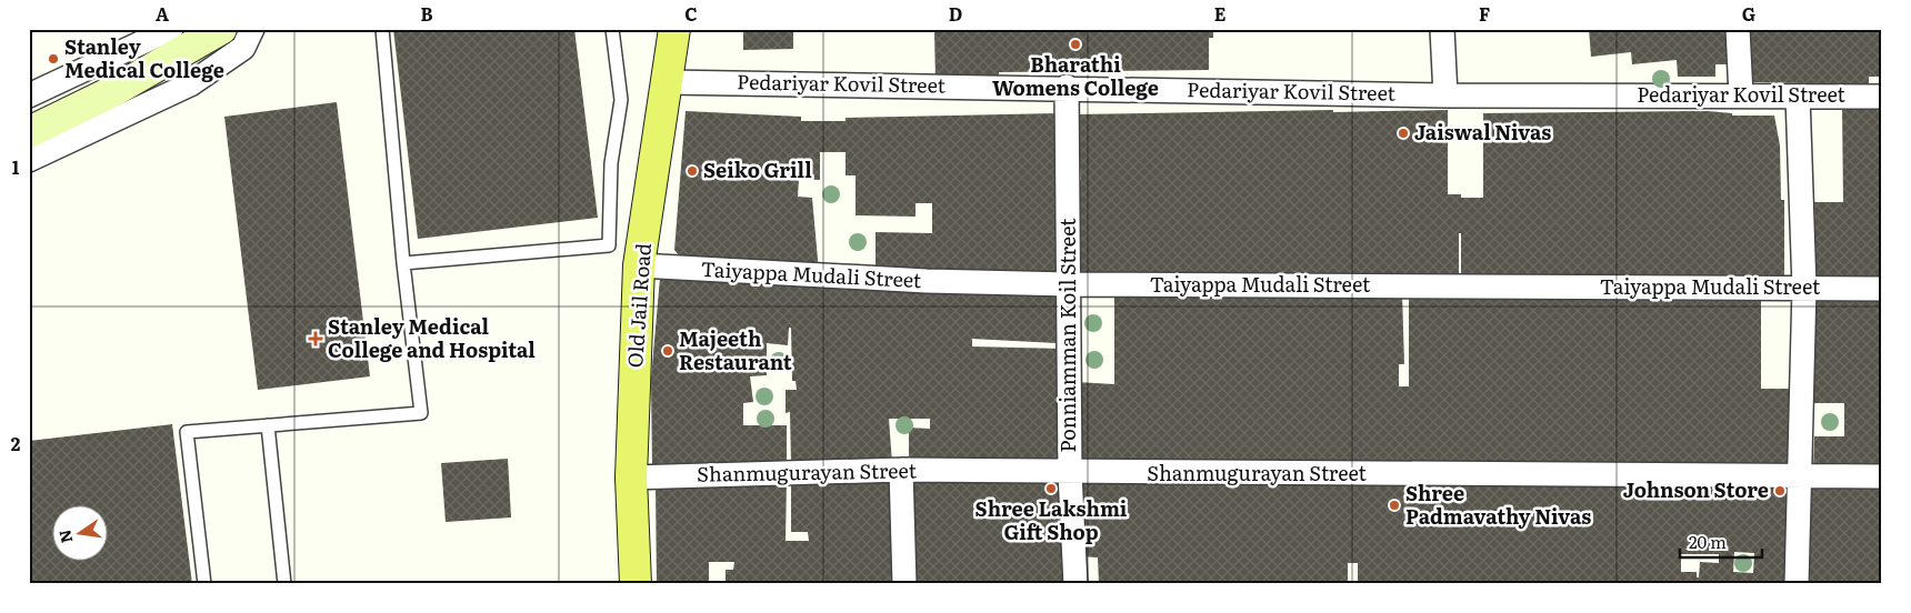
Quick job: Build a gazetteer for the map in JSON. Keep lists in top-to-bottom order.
{
  "streets": {
    "main road": ["Old Jail Road"],
    "street": [
      "Pedariyar Kovil Street",
      "Taiyappa Mudali Street",
      "Ponniamman Koil Street",
      "Shanmugurayan Street"
    ]
  },
  "crossings": [
    ["Pedariyar Kovil Street", "Old Jail Road"],
    ["Pedariyar Kovil Street", "Ponniamman Koil Street"],
    ["Taiyappa Mudali Street", "Old Jail Road"],
    ["Taiyappa Mudali Street", "Ponniamman Koil Street"],
    ["Old Jail Road", "Shanmugurayan Street"],
    ["Ponniamman Koil Street", "Shanmugurayan Street"]
  ],
  "places": {
    "other": [
      "Bharathi Womens College",
      "Stanley Medical College",
      "Jaiswal Nivas",
      "Seiko Grill",
      "Majeeth Restaurant",
      "Shree Lakshmi Gift Shop",
      "Johnson Store",
      "Shree Padmavathy Nivas"
    ],
    "health": ["Stanley Medical College and Hospital"]
  },
  "scale_bar": "20 m",
  "north": "left",
  "grid": {
    "columns": [
      "A",
      "B",
      "C",
      "D",
      "E",
      "F",
      "G"
    ],
    "rows": ["1", "2"]
  }
}
